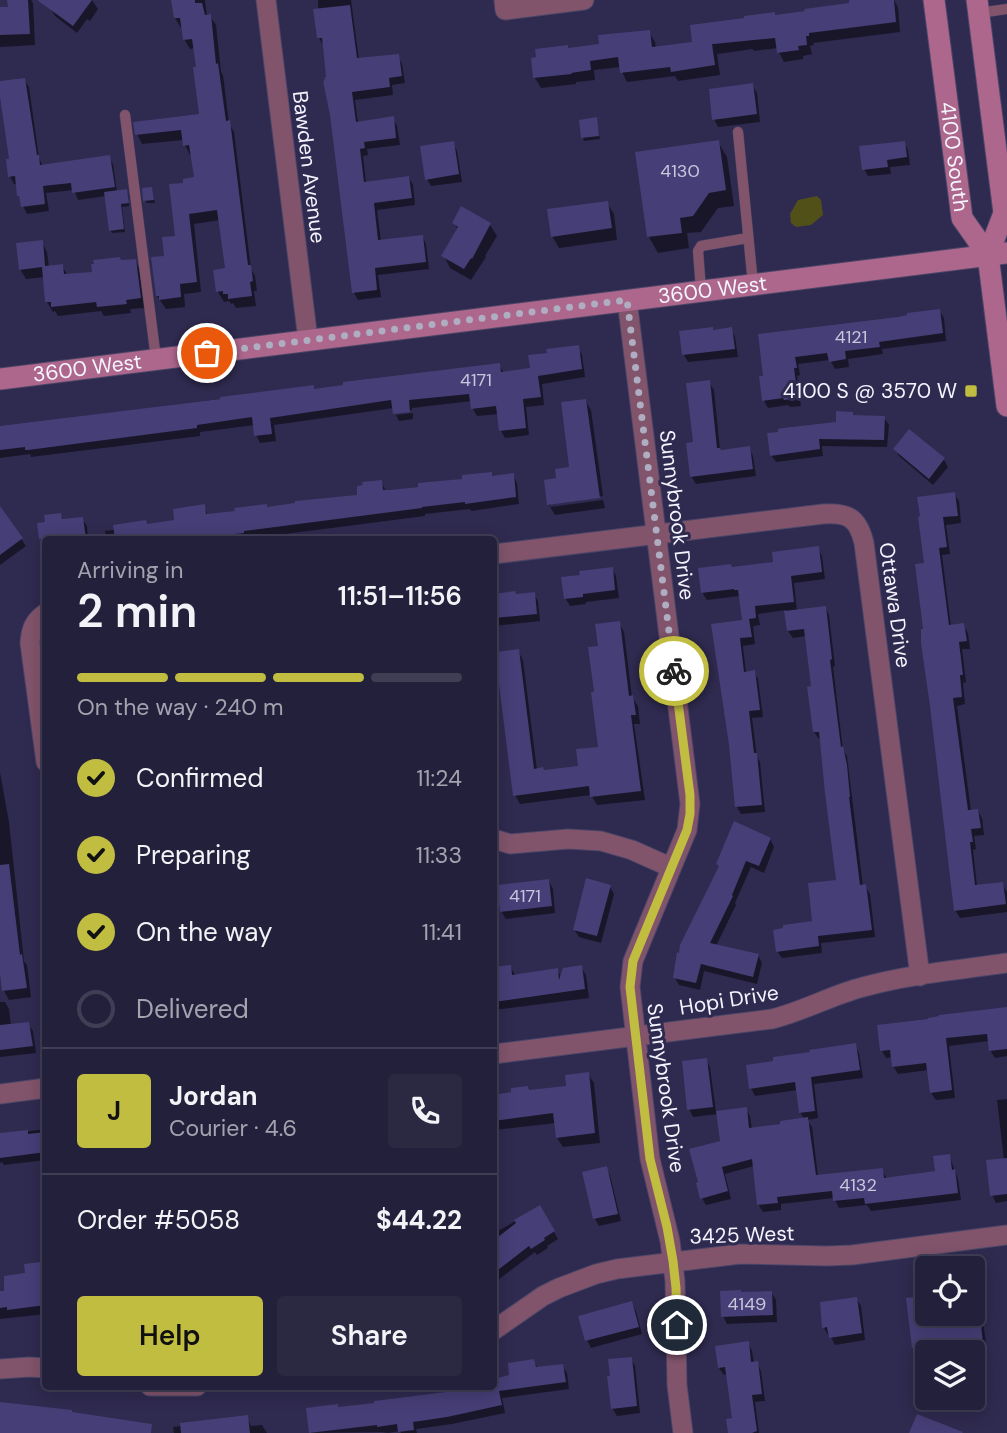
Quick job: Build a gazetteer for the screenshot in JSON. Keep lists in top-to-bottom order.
{
  "streets": {
    "street": [
      "4100 South",
      "Bawden Avenue",
      "3600 West",
      "Sunnybrook Drive",
      "Ottawa Drive",
      "Hopi Drive",
      "3425 West"
    ]
  },
  "crossings": [
    ["4100 South", "3600 West"],
    ["Bawden Avenue", "3600 West"],
    ["3600 West", "Sunnybrook Drive"],
    ["Sunnybrook Drive", "Ottawa Drive"],
    ["Sunnybrook Drive", "Hopi Drive"],
    ["Sunnybrook Drive", "3425 West"],
    ["Ottawa Drive", "Hopi Drive"]
  ],
  "places": {
    "transit": ["4100 S @ 3570 W"]
  },
  "house_numbers": [
    "4130",
    "4121",
    "4171",
    "4171",
    "4132",
    "4149"
  ],
  "page": {
    "heading": ["2 min", "Arriving in", "11:51–11:56"],
    "panel": [
      "Jordan",
      "Courier · 4.6",
      "Order #5058",
      "$44.22"
    ],
    "bar": "On the way · 240 m",
    "list": [
      ["Confirmed", "11:24"],
      ["Preparing", "11:33"],
      ["On the way", "11:41"],
      "Delivered"
    ],
    "round": "J",
    "buttons": ["Help", "Share"]
  }
}
